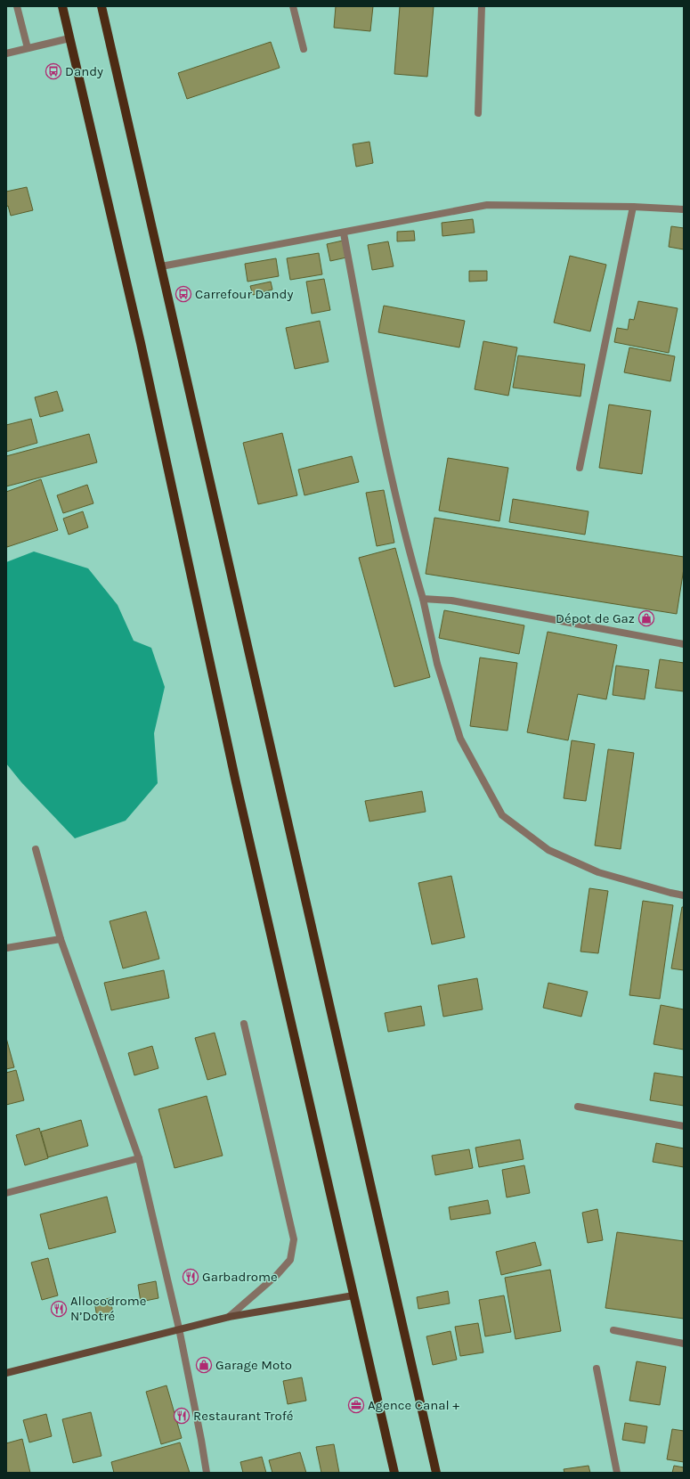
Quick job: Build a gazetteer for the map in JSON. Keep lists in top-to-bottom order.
{
  "places": {
    "bus stop": ["Dandy", "Carrefour Dandy"],
    "shop": ["Dépot de Gaz", "Garage Moto"],
    "restaurant": ["Garbadrome", "Allocodrome N’Dotré", "Restaurant Trofé"],
    "office": ["Agence Canal +"]
  }
}
